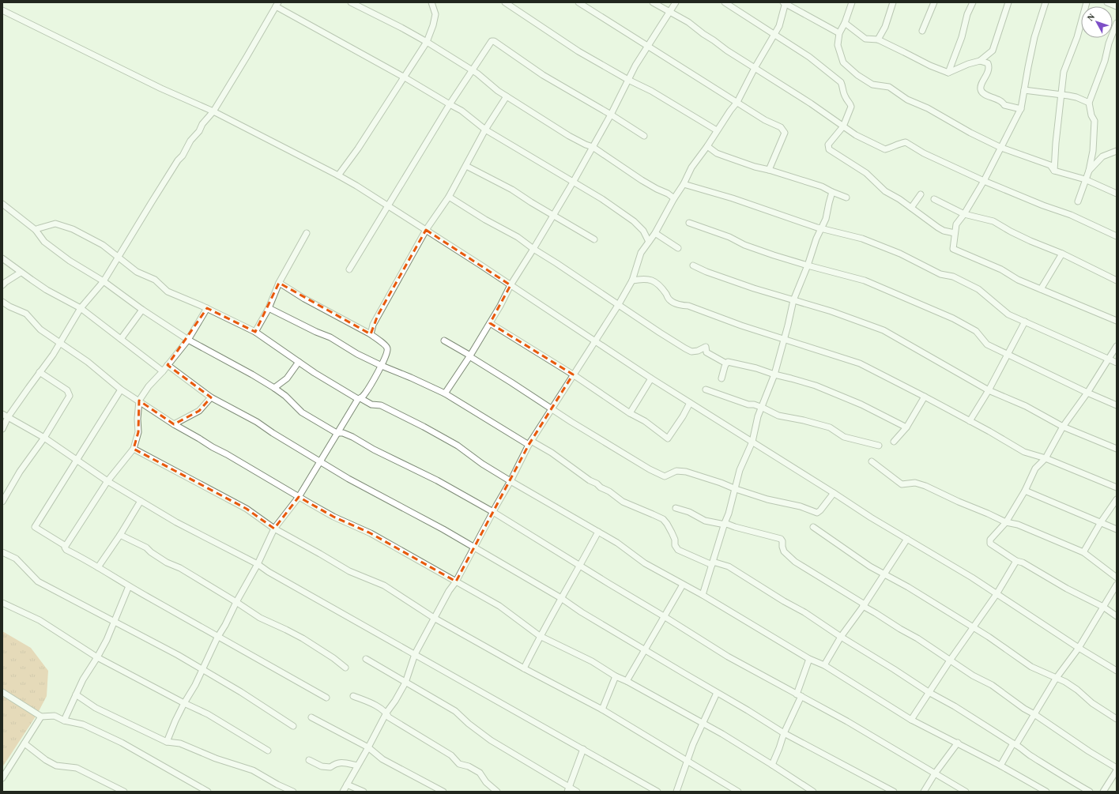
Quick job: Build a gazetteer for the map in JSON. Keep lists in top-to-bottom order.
{
  "north": "top left"
}
